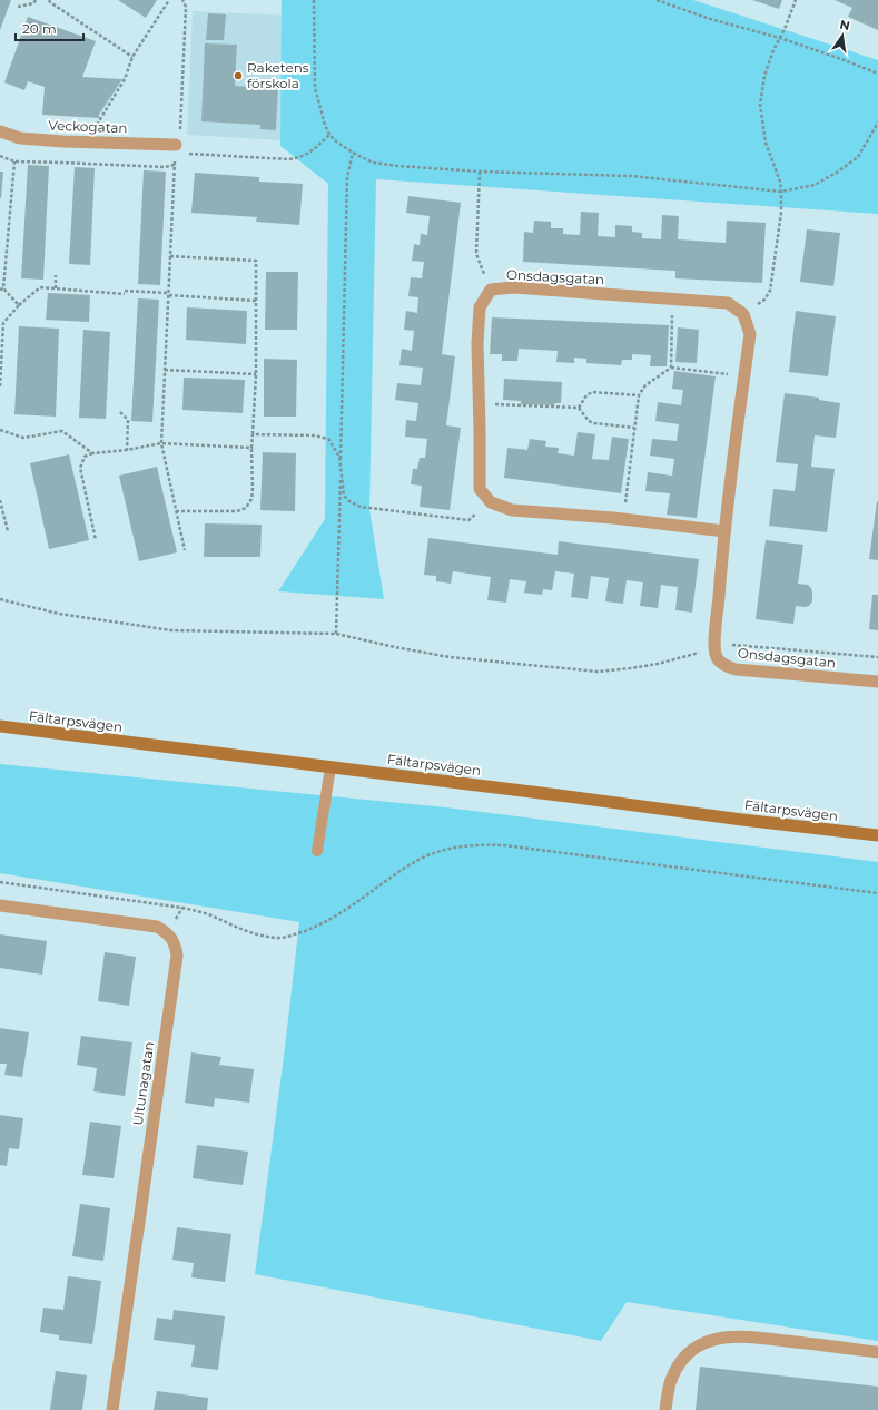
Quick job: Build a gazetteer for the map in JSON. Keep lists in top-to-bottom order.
{
  "streets": {
    "main road": ["Fältarpsvägen"],
    "street": ["Veckogatan", "Onsdagsgatan", "Ultunagatan"]
  },
  "places": ["Raketens förskola"],
  "scale_bar": "20 m",
  "north": "top"
}
